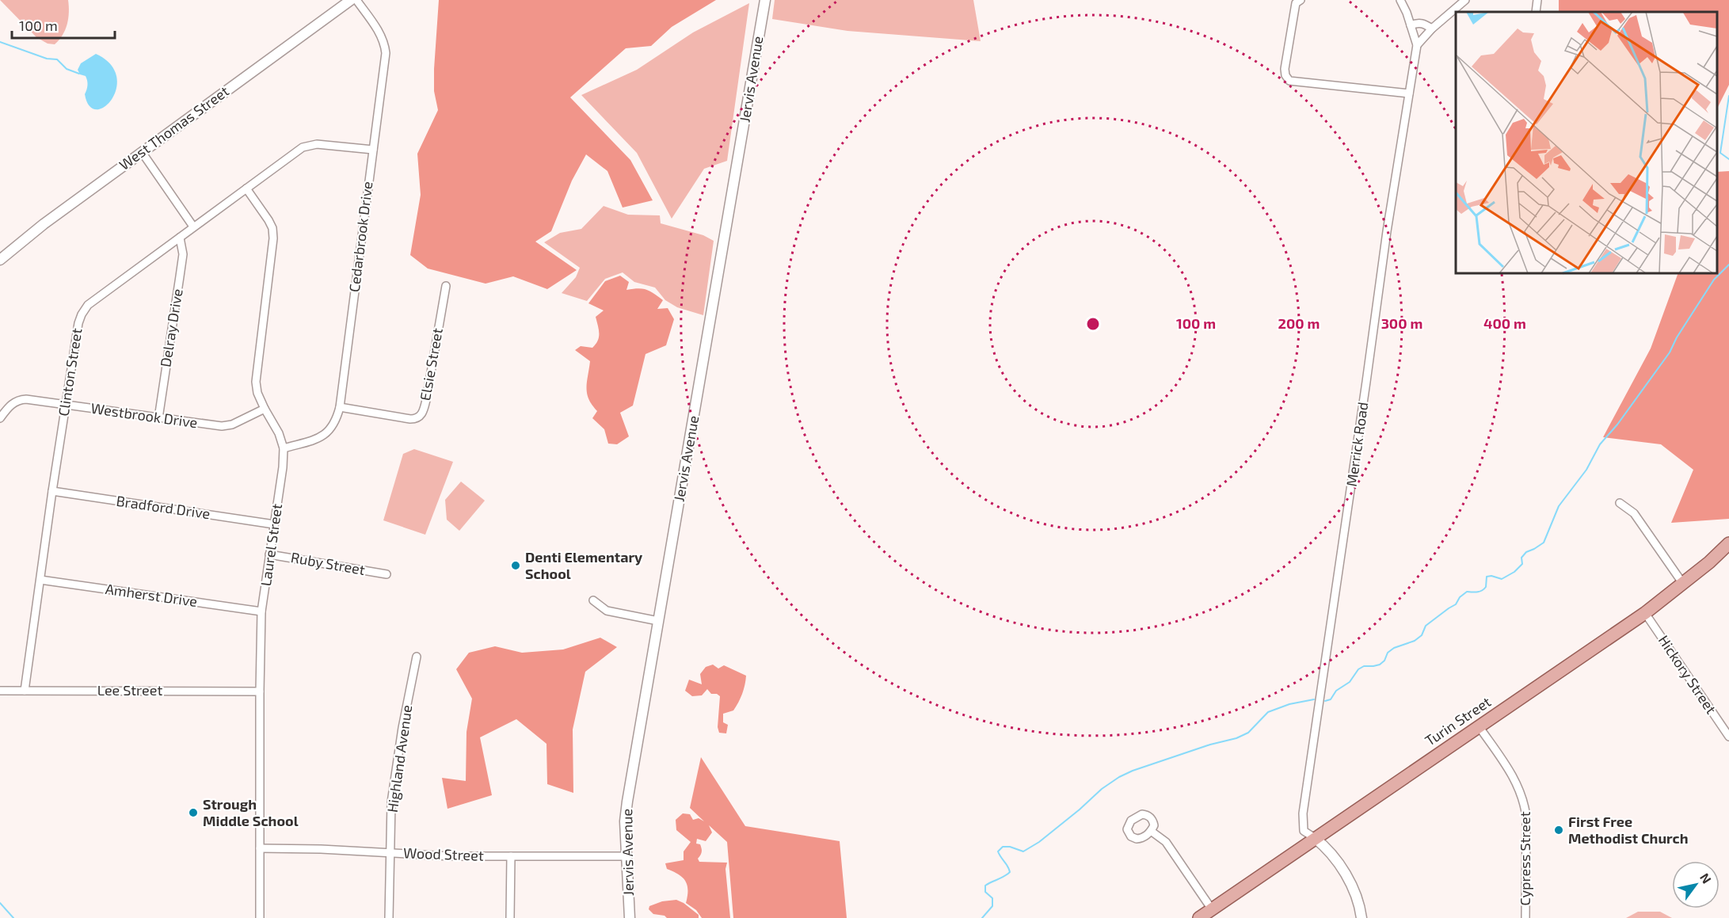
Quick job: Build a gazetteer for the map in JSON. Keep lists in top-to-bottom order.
{
  "streets": {
    "main road": ["Turin Street"],
    "street": [
      "Jervis Avenue",
      "West Thomas Street",
      "Cedarbrook Drive",
      "Delray Drive",
      "Elsie Street",
      "Clinton Street",
      "Westbrook Drive",
      "Merrick Road",
      "Bradford Drive",
      "Laurel Street",
      "Ruby Street",
      "Amherst Drive",
      "Hickory Street",
      "Lee Street",
      "Highland Avenue",
      "Wood Street",
      "Cypress Street"
    ]
  },
  "crossings": [
    ["Jervis Avenue", "Wood Street"],
    ["Cedarbrook Drive", "Elsie Street"],
    ["Cedarbrook Drive", "Clinton Street"],
    ["Cedarbrook Drive", "Laurel Street"],
    ["Delray Drive", "Clinton Street"],
    ["Delray Drive", "Westbrook Drive"],
    ["Clinton Street", "Westbrook Drive"],
    ["Clinton Street", "Bradford Drive"],
    ["Clinton Street", "Laurel Street"],
    ["Clinton Street", "Amherst Drive"],
    ["Clinton Street", "Lee Street"],
    ["Westbrook Drive", "Laurel Street"],
    ["Merrick Road", "Turin Street"],
    ["Bradford Drive", "Laurel Street"],
    ["Laurel Street", "Ruby Street"],
    ["Laurel Street", "Amherst Drive"],
    ["Laurel Street", "Lee Street"],
    ["Laurel Street", "Wood Street"],
    ["Hickory Street", "Turin Street"],
    ["Turin Street", "Cypress Street"],
    ["Highland Avenue", "Wood Street"]
  ],
  "places": ["Denti Elementary School", "Strough Middle School", "First Free Methodist Church"],
  "scale_bar": "100 m",
  "north": "top right",
  "rings": [
    "100 m",
    "200 m",
    "300 m",
    "400 m"
  ]
}
